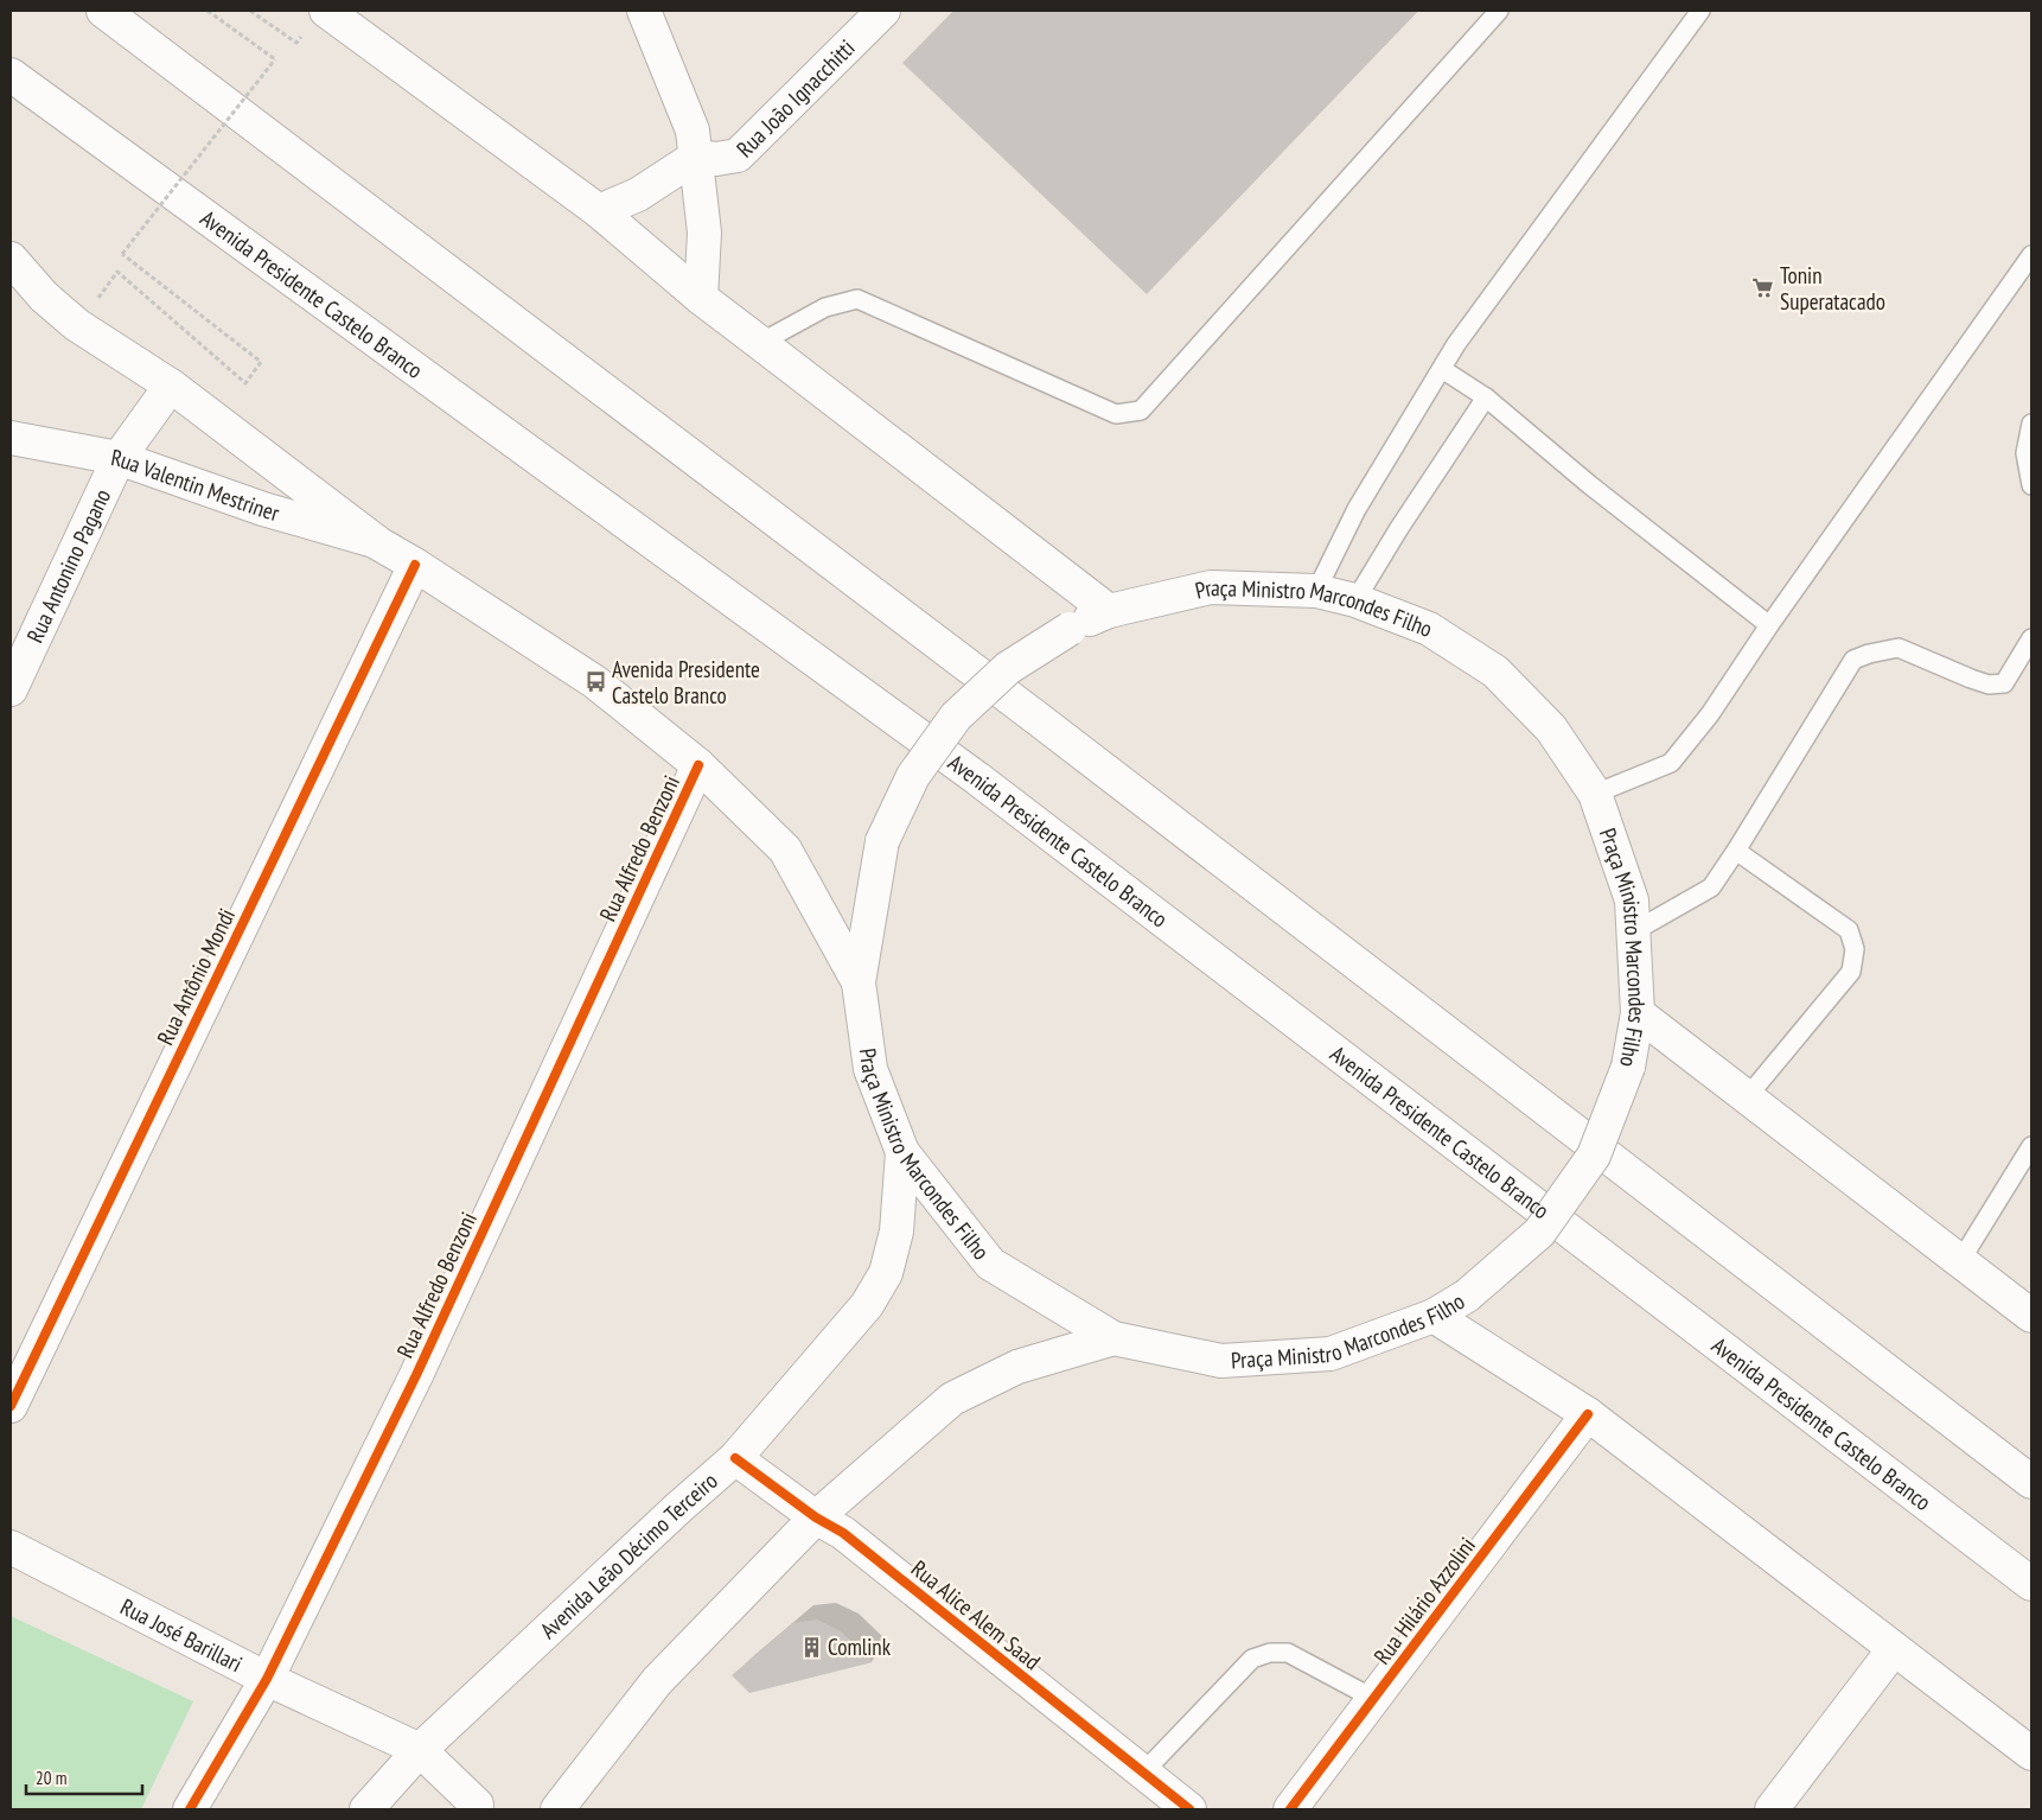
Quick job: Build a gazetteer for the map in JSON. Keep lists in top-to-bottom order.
{
  "streets": {
    "main road": [
      "Rua João Ignacchitti",
      "Avenida Presidente Castelo Branco",
      "Rua Valentin Mestriner",
      "Rua Antonino Pagano",
      "Praça Ministro Marcondes Filho",
      "Rua Alfredo Benzoni",
      "Rua Antônio Mondi",
      "Avenida Leão Décimo Terceiro",
      "Rua Hilário Azzolini",
      "Rua Alice Alem Saad",
      "Rua José Barillari"
    ]
  },
  "crossings": [
    ["Rua Valentin Mestriner", "Rua Antonino Pagano"],
    ["Praça Ministro Marcondes Filho", "Avenida Leão Décimo Terceiro"],
    ["Rua Alfredo Benzoni", "Rua José Barillari"],
    ["Avenida Leão Décimo Terceiro", "Rua Alice Alem Saad"],
    ["Avenida Leão Décimo Terceiro", "Rua José Barillari"]
  ],
  "places": {
    "supermarket": ["Tonin Superatacado"],
    "bus stop": ["Avenida Presidente Castelo Branco"],
    "building": ["Comlink"]
  },
  "scale_bar": "20 m"
}
